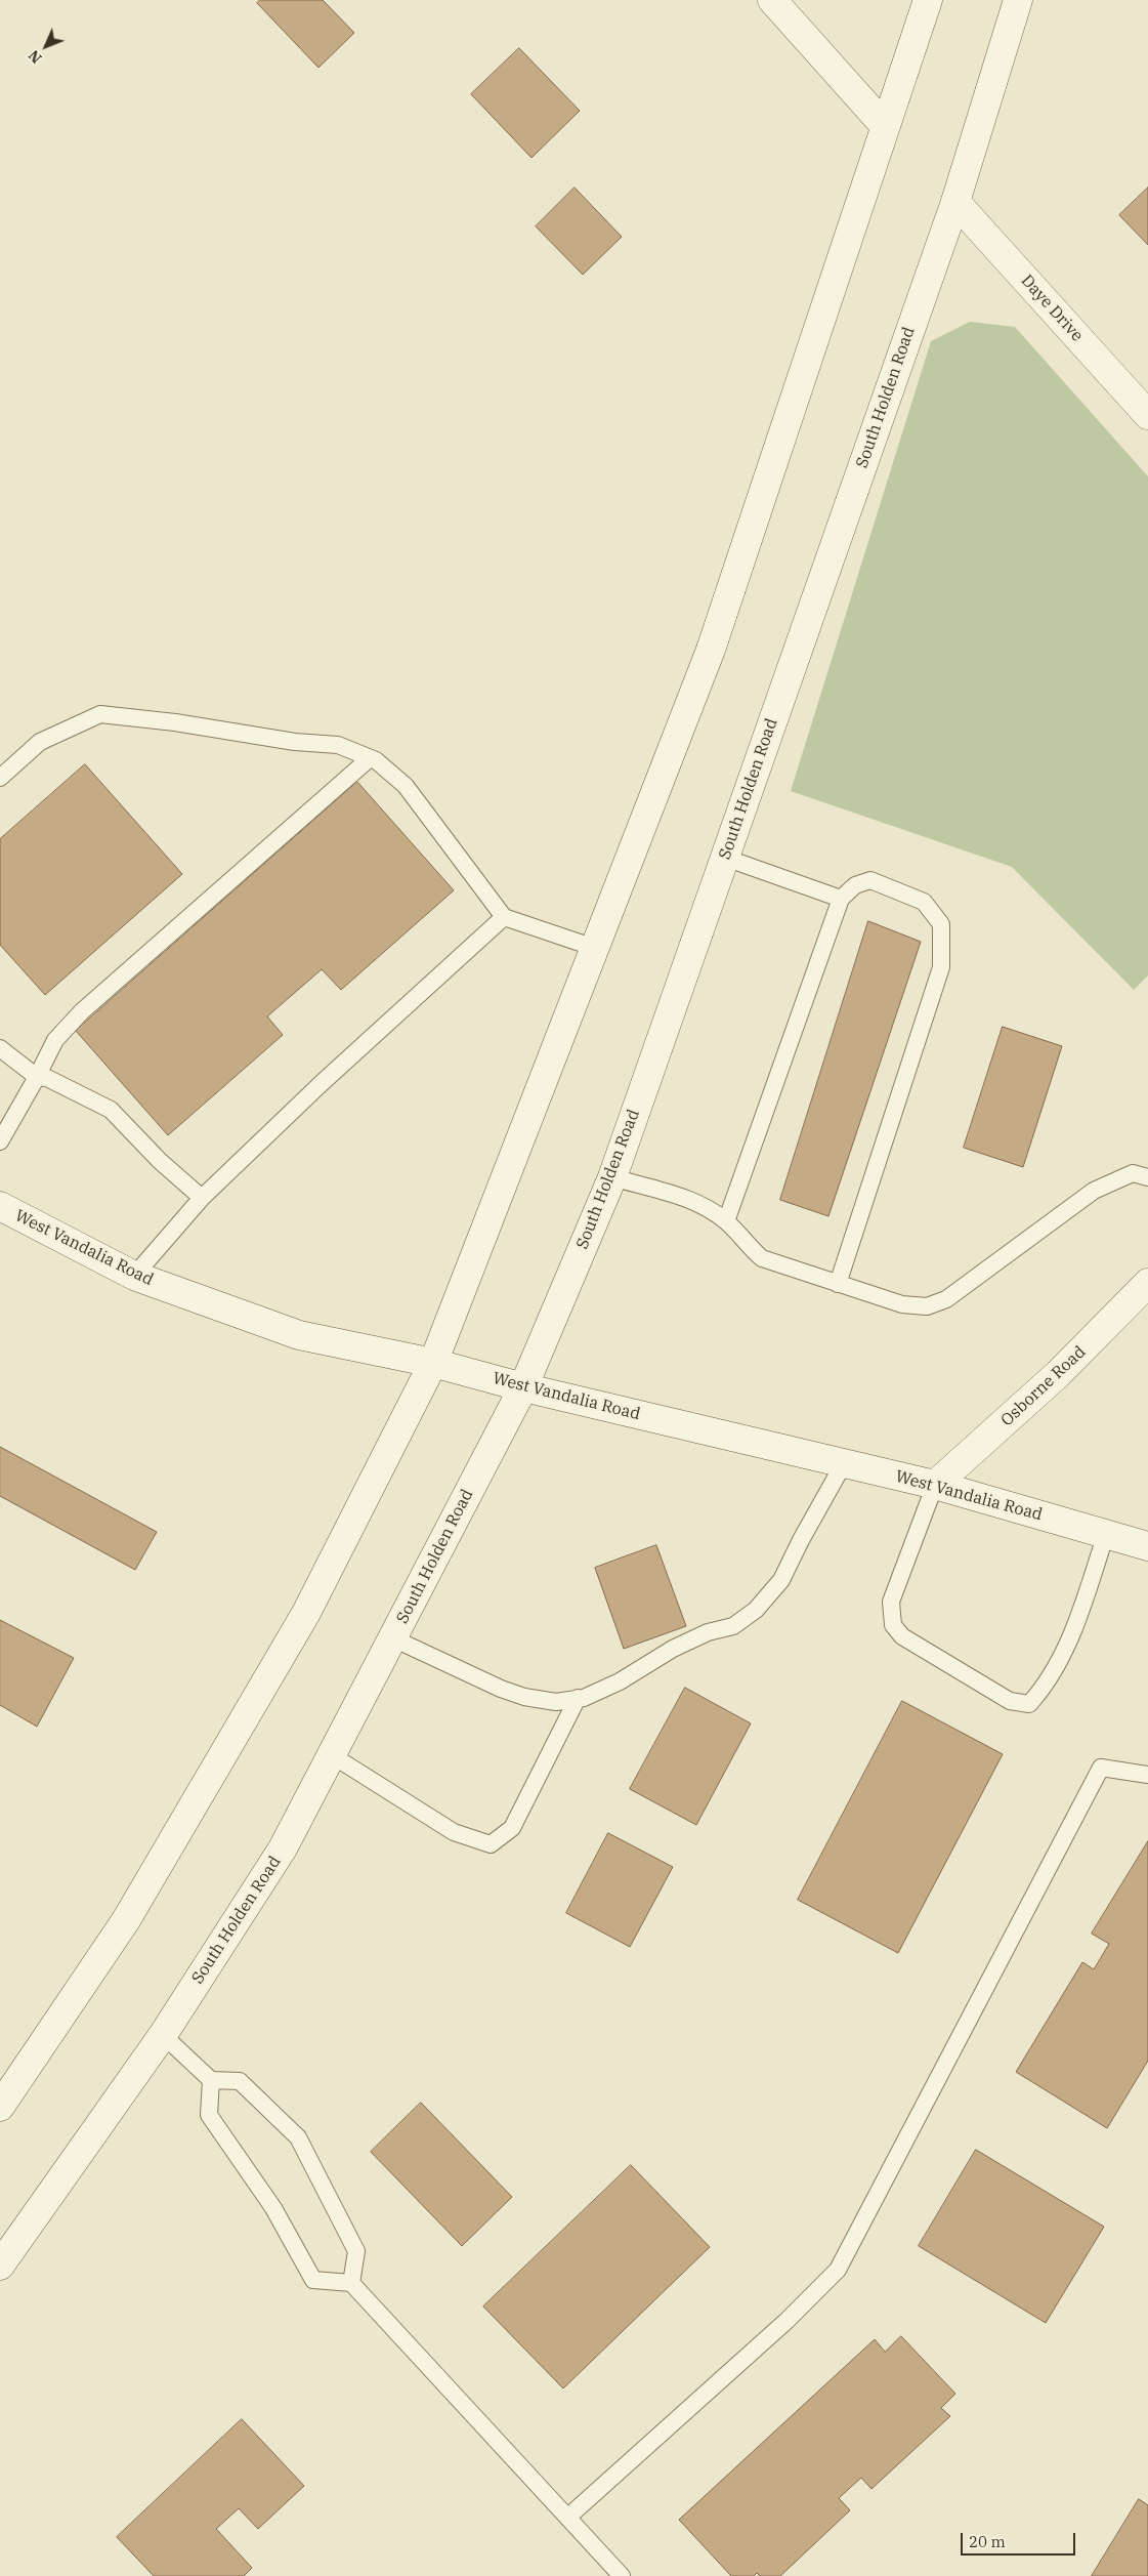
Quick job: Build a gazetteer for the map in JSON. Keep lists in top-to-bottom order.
{
  "streets": {
    "main road": [
      "Daye Drive",
      "South Holden Road",
      "West Vandalia Road",
      "Osborne Road"
    ]
  },
  "crossings": [
    ["Daye Drive", "South Holden Road"],
    ["South Holden Road", "West Vandalia Road"],
    ["West Vandalia Road", "Osborne Road"]
  ],
  "scale_bar": "20 m",
  "north": "bottom left"
}
